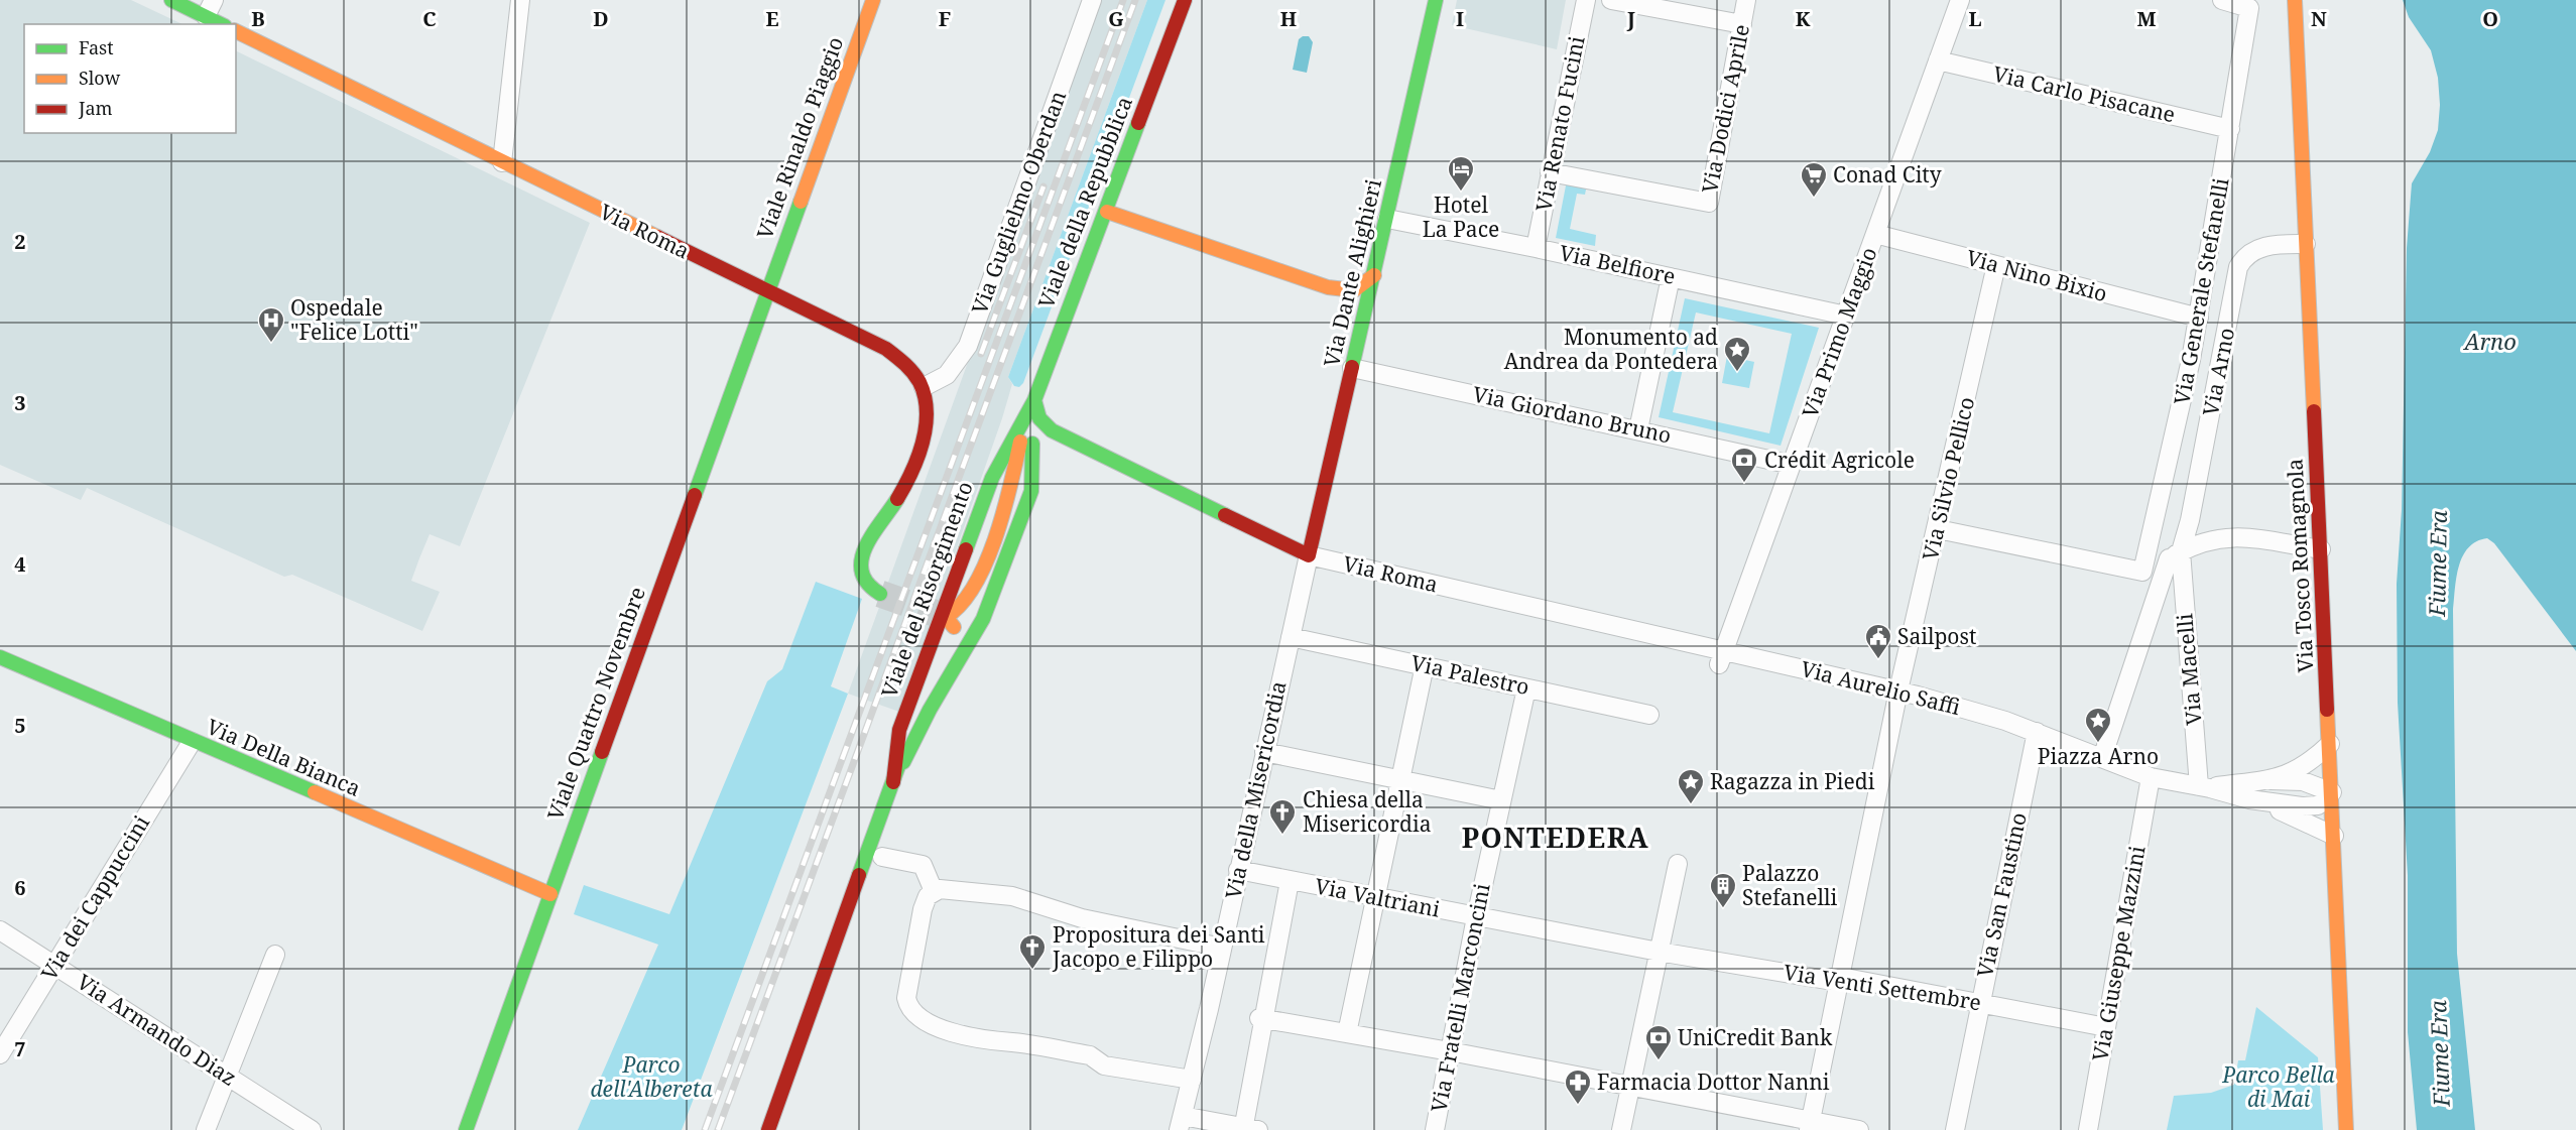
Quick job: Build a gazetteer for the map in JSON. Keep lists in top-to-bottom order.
{
  "streets": {
    "street": [
      "Via Carlo Pisacane",
      "Via Dodici Aprile",
      "Via Renato Fucini",
      "Viale Rinaldo Piaggio",
      "Via Guglielmo Oberdan",
      "Viale della Repubblica",
      "Via Roma",
      "Via Belfiore",
      "Via Dante Alighieri",
      "Via Nino Bixio",
      "Via Generale Stefanelli",
      "Via Primo Maggio",
      "Via Arno",
      "Via Giordano Bruno",
      "Via Silvio Pellico",
      "Via Tosco Romagnola",
      "Viale del Risorgimento",
      "Via Macelli",
      "Via Palestro",
      "Via Aurelio Saffi",
      "Viale Quattro Novembre",
      "Via Della Bianca",
      "Via della Misericordia",
      "Via San Faustino",
      "Via dei Cappuccini",
      "Via Valtriani",
      "Via Giuseppe Mazzini",
      "Via Venti Settembre",
      "Via Fratelli Marconcini",
      "Via Armando Diaz"
    ]
  },
  "crossings": [
    ["Via Carlo Pisacane", "Via Generale Stefanelli"],
    ["Via Carlo Pisacane", "Via Primo Maggio"],
    ["Via Dodici Aprile", "Via Renato Fucini"],
    ["Via Renato Fucini", "Via Belfiore"],
    ["Viale Rinaldo Piaggio", "Via Roma"],
    ["Viale Rinaldo Piaggio", "Viale Quattro Novembre"],
    ["Via Guglielmo Oberdan", "Via Roma"],
    ["Viale della Repubblica", "Via Roma"],
    ["Viale della Repubblica", "Viale del Risorgimento"],
    ["Via Roma", "Via Dante Alighieri"],
    ["Via Roma", "Via Primo Maggio"],
    ["Via Roma", "Viale del Risorgimento"],
    ["Via Roma", "Via Aurelio Saffi"],
    ["Via Roma", "Viale Quattro Novembre"],
    ["Via Roma", "Via della Misericordia"],
    ["Via Belfiore", "Via Dante Alighieri"],
    ["Via Belfiore", "Via Primo Maggio"],
    ["Via Dante Alighieri", "Via Giordano Bruno"],
    ["Via Dante Alighieri", "Via della Misericordia"],
    ["Via Nino Bixio", "Via Generale Stefanelli"],
    ["Via Nino Bixio", "Via Primo Maggio"],
    ["Via Nino Bixio", "Via Silvio Pellico"],
    ["Via Primo Maggio", "Via Giordano Bruno"],
    ["Via Primo Maggio", "Via Aurelio Saffi"],
    ["Via Arno", "Via Tosco Romagnola"],
    ["Via Arno", "Via Macelli"],
    ["Via Silvio Pellico", "Via Aurelio Saffi"],
    ["Via Silvio Pellico", "Via Venti Settembre"],
    ["Via Palestro", "Via della Misericordia"],
    ["Via Palestro", "Via Fratelli Marconcini"],
    ["Via Aurelio Saffi", "Via San Faustino"],
    ["Viale Quattro Novembre", "Via Della Bianca"],
    ["Via Della Bianca", "Via dei Cappuccini"],
    ["Via della Misericordia", "Via Valtriani"],
    ["Via San Faustino", "Via Venti Settembre"],
    ["Via dei Cappuccini", "Via Armando Diaz"],
    ["Via Valtriani", "Via Venti Settembre"],
    ["Via Valtriani", "Via Fratelli Marconcini"],
    ["Via Giuseppe Mazzini", "Via Venti Settembre"]
  ],
  "districts": ["PONTEDERA"],
  "water": ["Arno", "Fiume Era"],
  "parks": ["Parco dell'Albereta", "Parco Bella di Mai"],
  "places": {
    "hotel": ["Hotel La Pace"],
    "supermarket": ["Conad City"],
    "hospital": ["Ospedale \"Felice Lotti\""],
    "place": ["Monumento ad Andrea da Pontedera", "Piazza Arno", "Ragazza in Piedi"],
    "bank": ["Crédit Agricole", "UniCredit Bank"],
    "public building": ["Sailpost"],
    "church": ["Chiesa della Misericordia", "Propositura dei Santi Jacopo e Filippo"],
    "building": ["Palazzo Stefanelli"],
    "pharmacy": ["Farmacia Dottor Nanni"]
  },
  "legend": ["Fast", "Slow", "Jam"],
  "grid": {
    "columns": [
      "B",
      "C",
      "D",
      "E",
      "F",
      "G",
      "H",
      "I",
      "J",
      "K",
      "L",
      "M",
      "N",
      "O"
    ],
    "rows": [
      "2",
      "3",
      "4",
      "5",
      "6",
      "7"
    ]
  }
}
